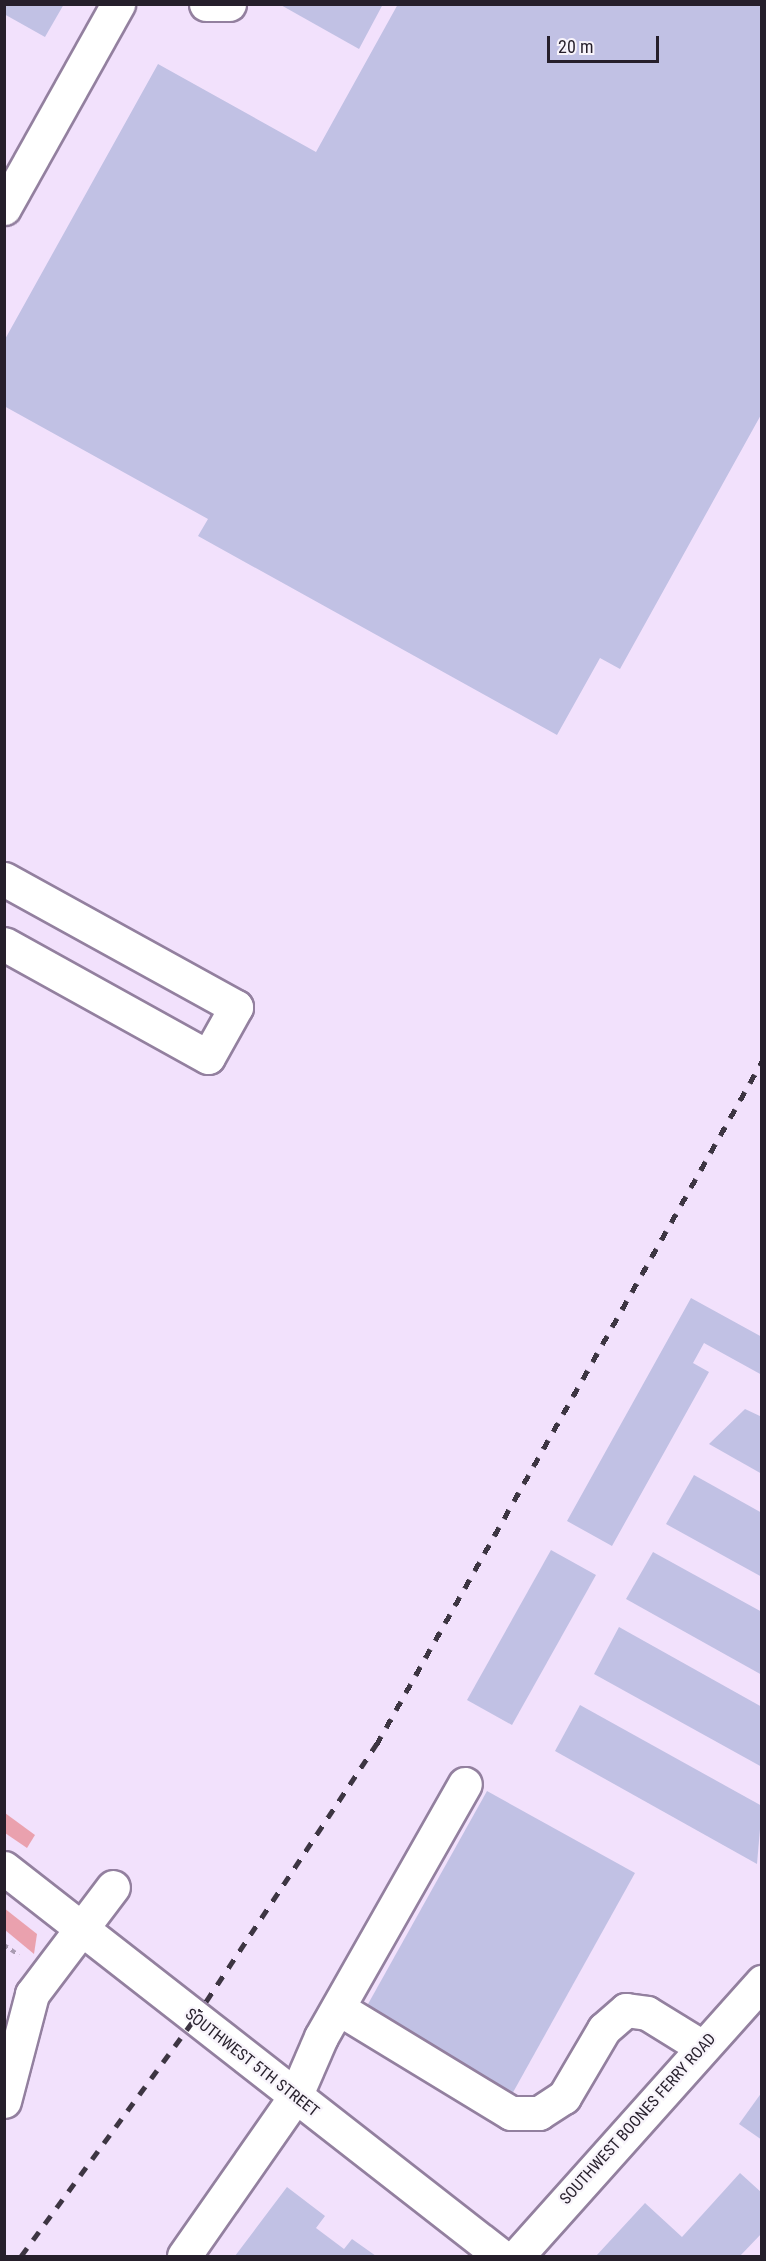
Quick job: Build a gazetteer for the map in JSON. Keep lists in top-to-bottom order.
{
  "streets": {
    "street": ["SOUTHWEST 5TH STREET", "SOUTHWEST BOONES FERRY ROAD"]
  },
  "scale_bar": "20 m"
}
